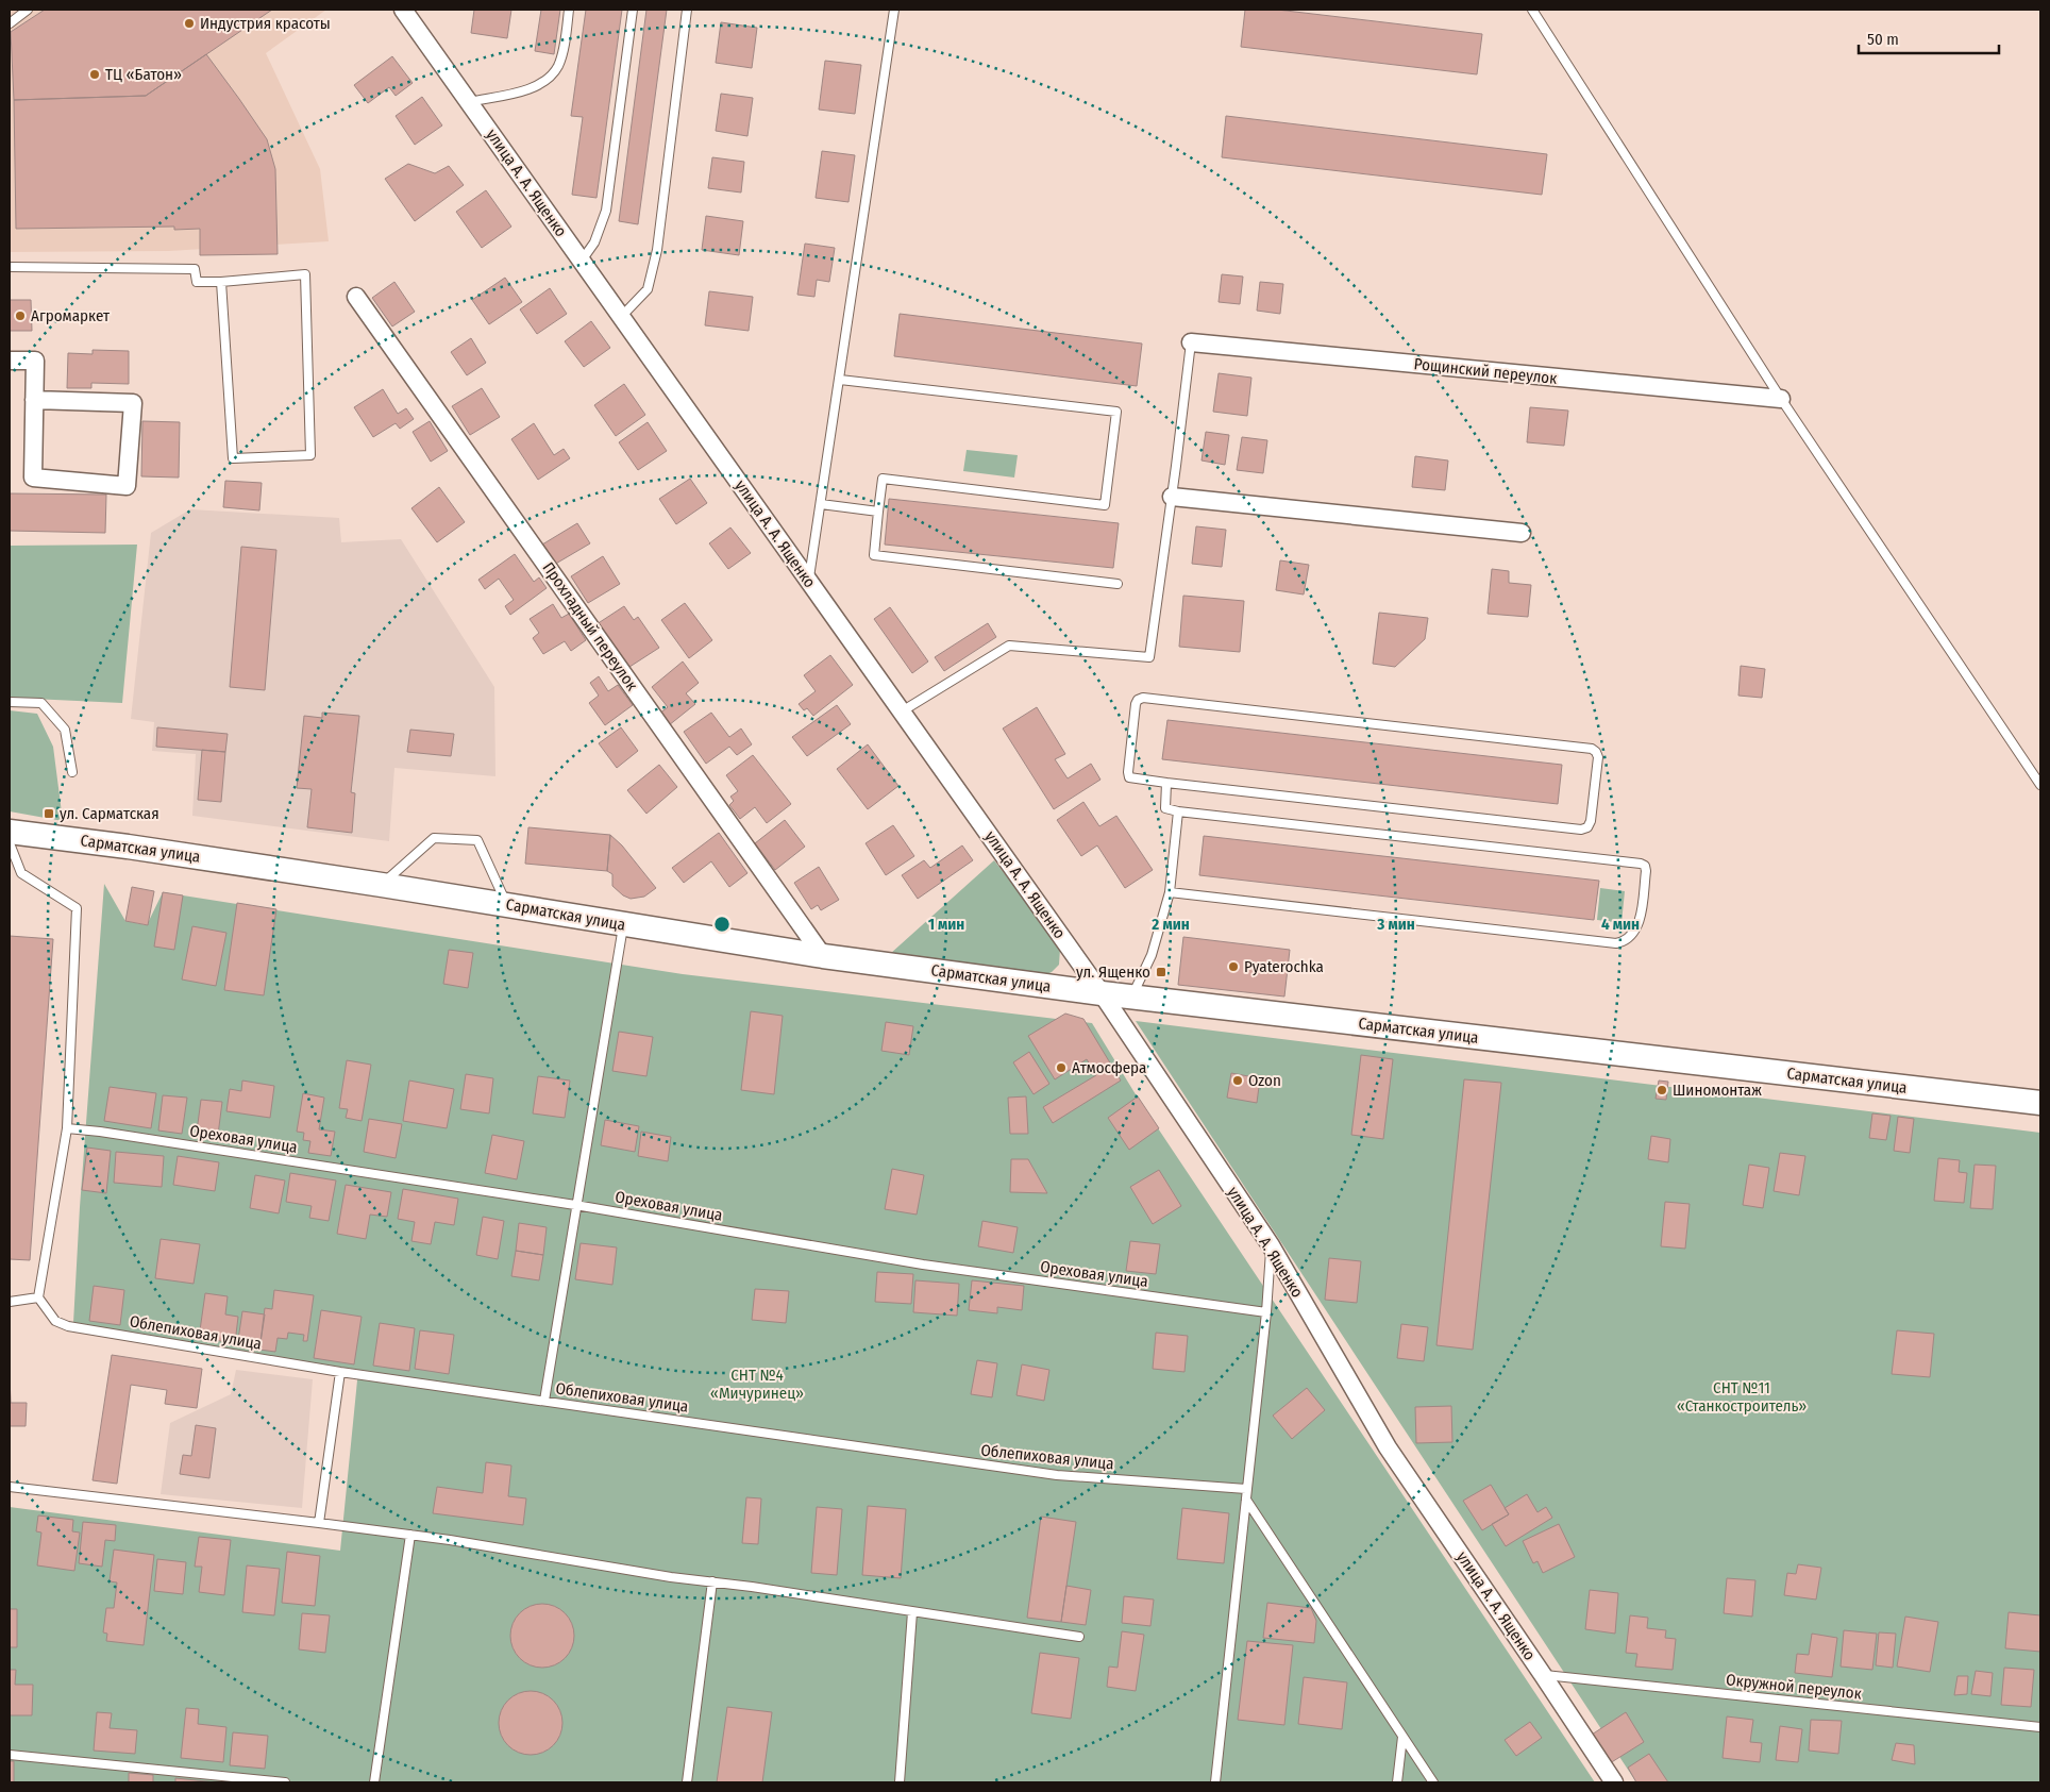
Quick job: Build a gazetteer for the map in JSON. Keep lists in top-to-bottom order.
{
  "streets": {
    "main road": ["Сарматская улица"],
    "street": ["улица А. А. Ященко", "Рощинский переулок", "Прохладный переулок"],
    "lane": ["Ореховая улица", "Облепиховая улица", "Окружной переулок"]
  },
  "crossings": [
    ["улица А. А. Ященко", "Сарматская улица"],
    ["улица А. А. Ященко", "Окружной переулок"],
    ["Прохладный переулок", "Сарматская улица"]
  ],
  "parks": ["СНТ №4 «Мичуринец»", "СНТ №11 «Станкостроитель»"],
  "places": {
    "other": [
      "Индустрия красоты",
      "ТЦ «Батон»",
      "Агромаркет",
      "Pyaterochka",
      "Атмосфера",
      "Ozon",
      "Шиномонтаж"
    ],
    "transit": ["ул. Сарматская", "ул. Ященко"]
  },
  "scale_bar": "50 m",
  "rings": [
    "1 мин",
    "2 мин",
    "3 мин",
    "4 мин"
  ]
}
